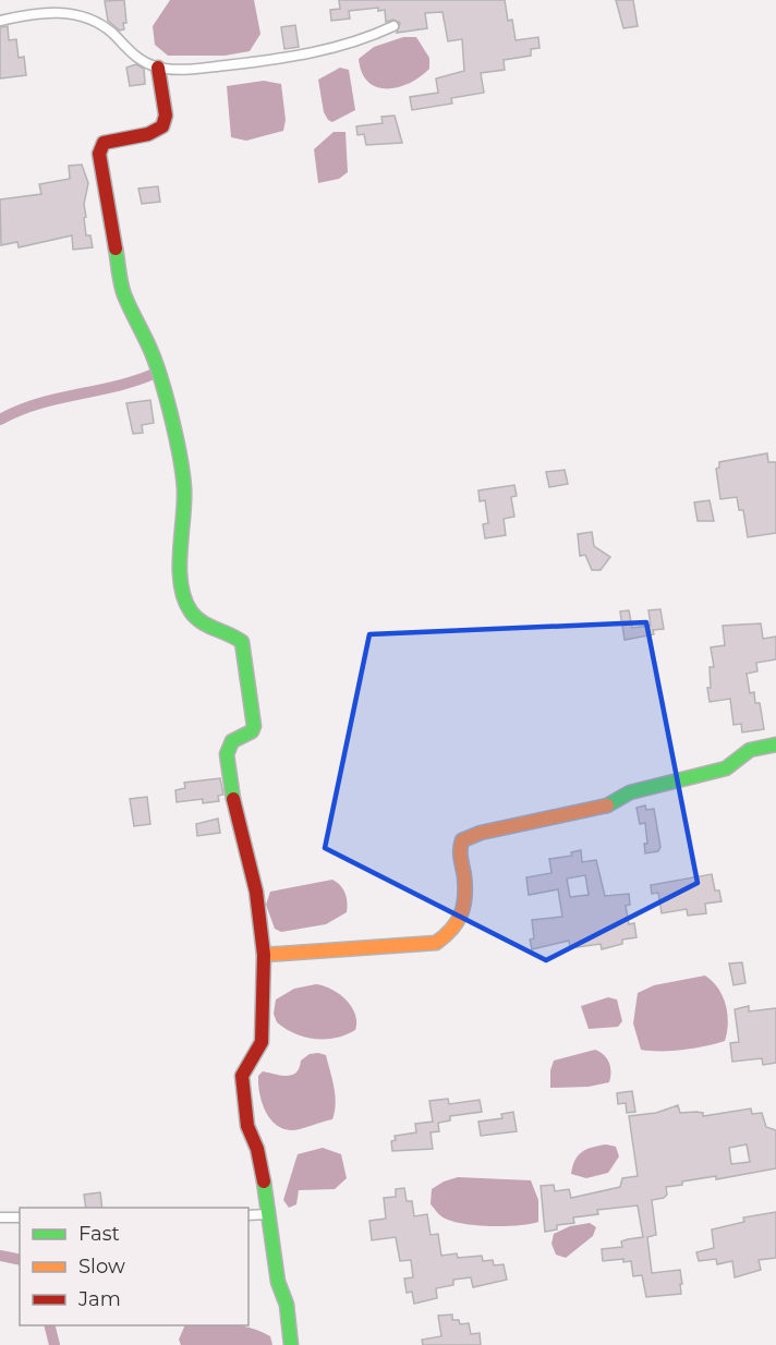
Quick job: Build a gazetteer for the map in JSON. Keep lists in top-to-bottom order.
{
  "legend": ["Fast", "Slow", "Jam"]
}
